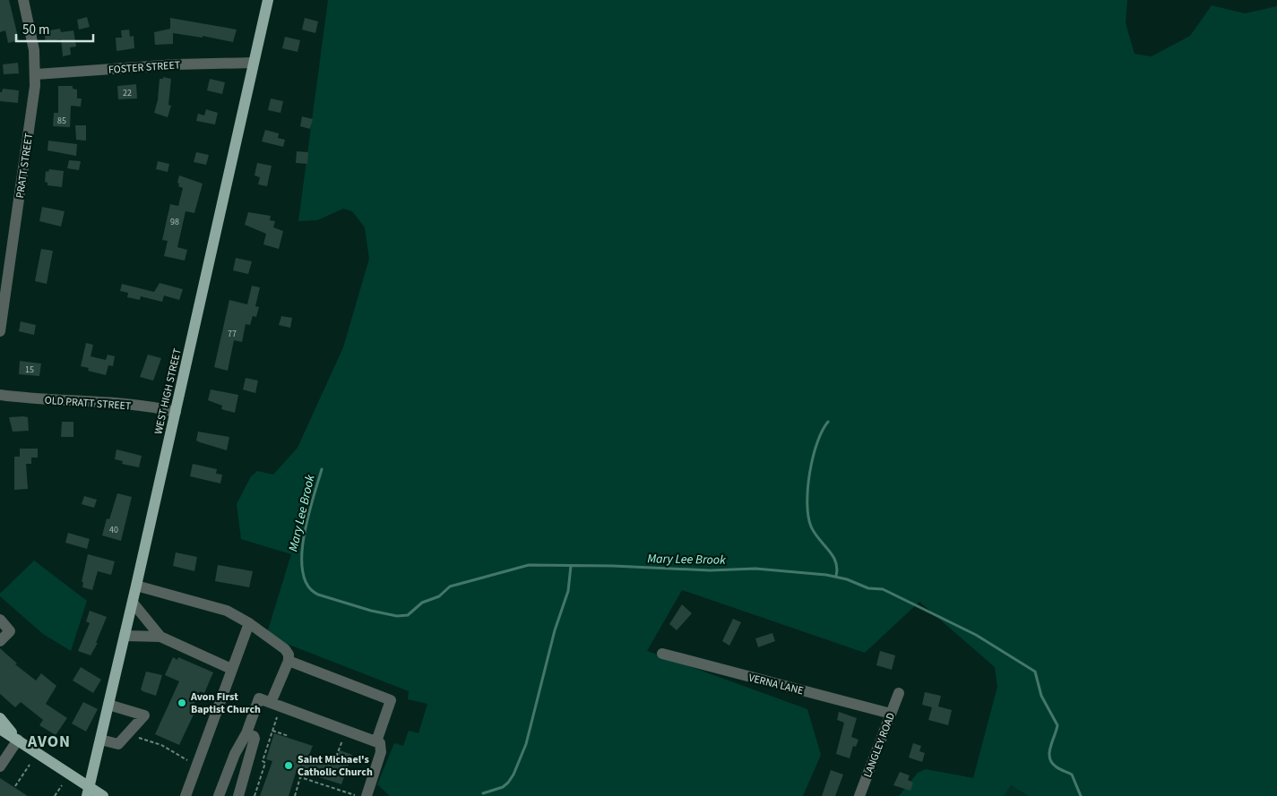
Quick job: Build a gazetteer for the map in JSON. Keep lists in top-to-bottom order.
{
  "streets": {
    "main road": ["WEST HIGH STREET"],
    "street": [
      "FOSTER STREET",
      "PRATT STREET",
      "OLD PRATT STREET",
      "VERNA LANE",
      "LANGLEY ROAD"
    ]
  },
  "crossings": [
    ["FOSTER STREET", "PRATT STREET"],
    ["FOSTER STREET", "WEST HIGH STREET"],
    ["WEST HIGH STREET", "OLD PRATT STREET"],
    ["VERNA LANE", "LANGLEY ROAD"]
  ],
  "districts": ["AVON"],
  "water": ["Mary Lee Brook"],
  "places": ["Avon First Baptist Church", "Saint Michael's Catholic Church"],
  "house_numbers": [
    "22",
    "85",
    "98",
    "77",
    "15",
    "40"
  ],
  "scale_bar": "50 m"
}
